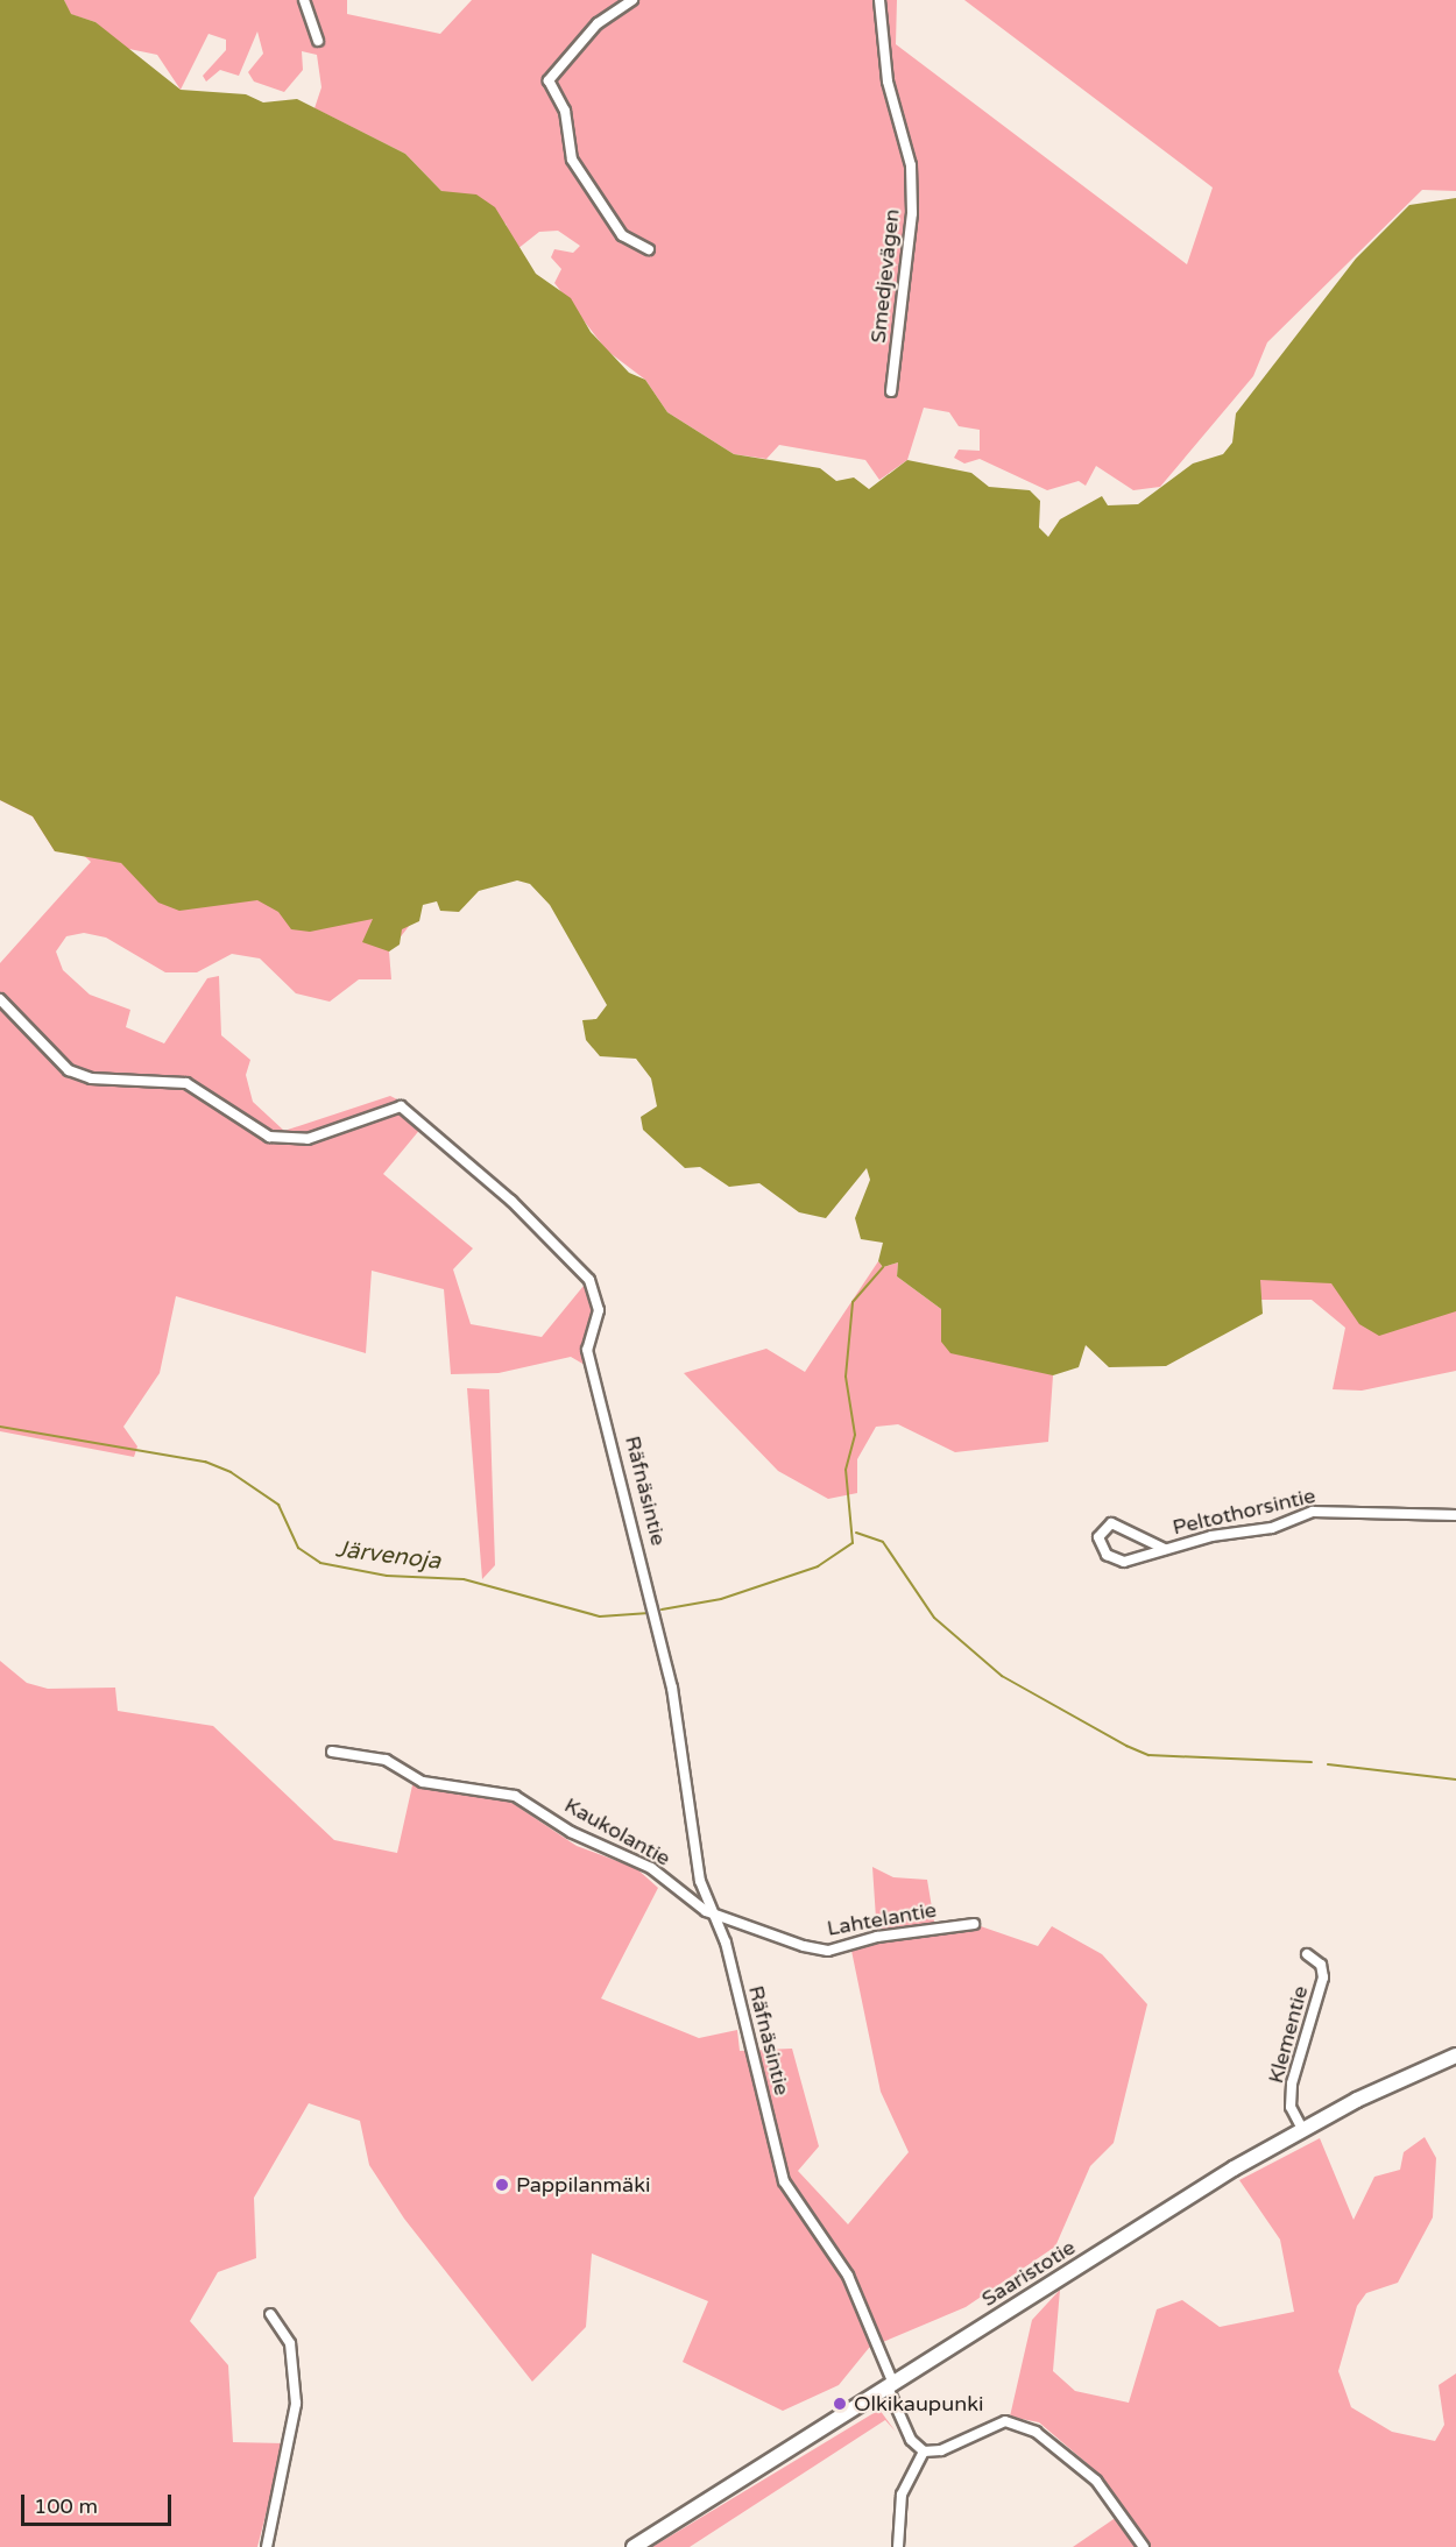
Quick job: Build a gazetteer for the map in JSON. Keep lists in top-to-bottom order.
{
  "streets": {
    "main road": ["Saaristotie"],
    "street": [
      "Smedjevägen",
      "Räfnäsintie",
      "Peltothorsintie",
      "Kaukolantie",
      "Lahtelantie",
      "Klementie"
    ]
  },
  "crossings": [
    ["Räfnäsintie", "Kaukolantie"],
    ["Räfnäsintie", "Lahtelantie"],
    ["Räfnäsintie", "Saaristotie"],
    ["Kaukolantie", "Lahtelantie"],
    ["Klementie", "Saaristotie"]
  ],
  "water": ["Järvenoja"],
  "places": ["Pappilanmäki", "Olkikaupunki"],
  "scale_bar": "100 m"
}
